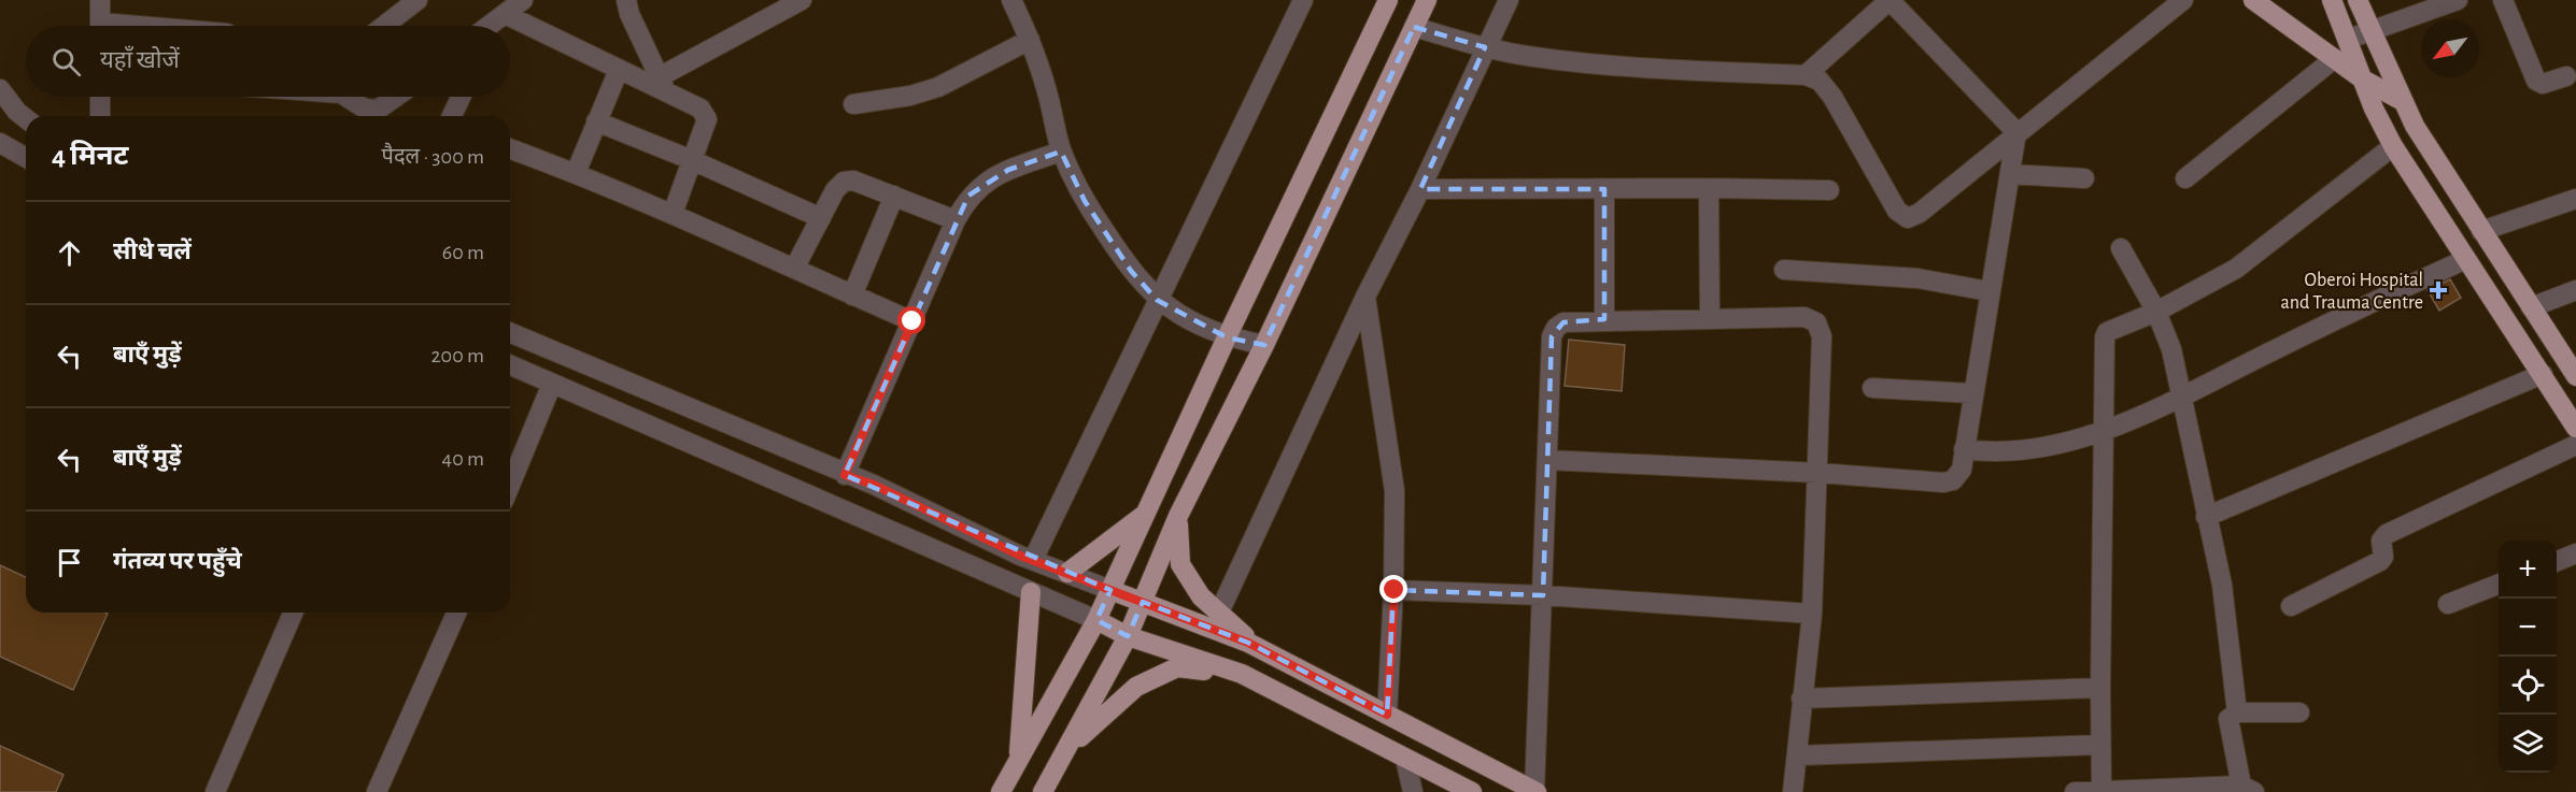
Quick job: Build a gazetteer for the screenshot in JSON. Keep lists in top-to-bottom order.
{
  "places": {
    "health": ["Oberoi Hospital and Trauma Centre"]
  },
  "north": "bottom left",
  "page": {
    "search": "यहाँ खोजें",
    "heading": ["4 मिनट", "पैदल · 300 m"],
    "list": [
      ["सीधे चलें", "60 m"],
      ["बाएँ मुड़ें", "200 m"],
      ["बाएँ मुड़ें", "40 m"],
      "गंतव्य पर पहुँचे"
    ],
    "map_buttons": ["+", "−"]
  }
}
